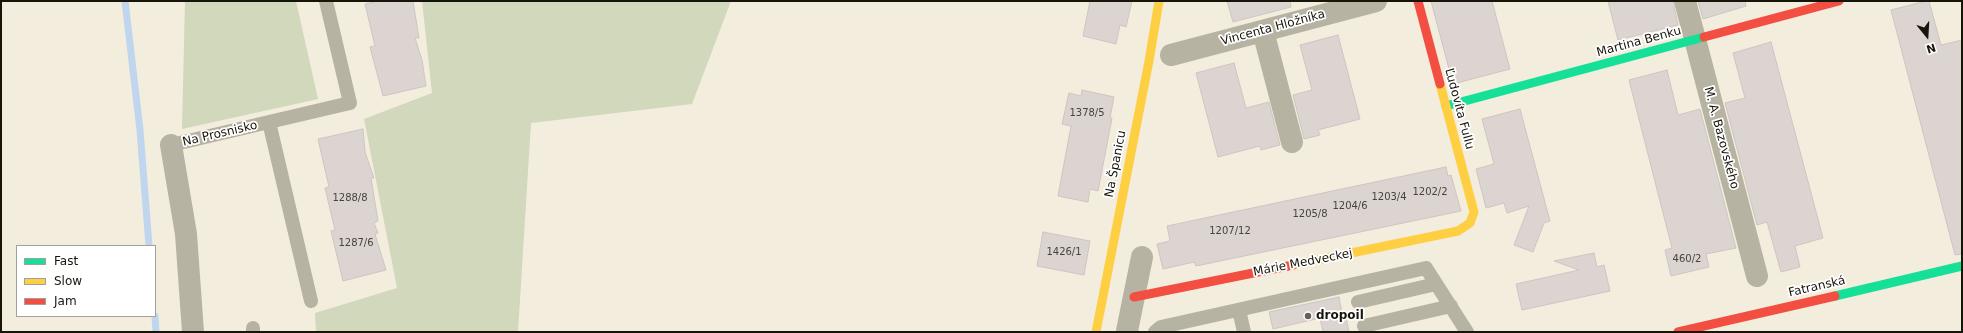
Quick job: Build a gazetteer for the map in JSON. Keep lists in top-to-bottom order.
{
  "streets": {
    "street": [
      "Vincenta Hložníka",
      "Martina Benku",
      "Ľudovíta Fullu",
      "Na Prosnisko",
      "M. A. Bazovského",
      "Na Španicu",
      "Márie Medveckej",
      "Fatranská"
    ]
  },
  "crossings": [
    ["Martina Benku", "Ľudovíta Fullu"],
    ["Martina Benku", "M. A. Bazovského"],
    ["Ľudovíta Fullu", "Márie Medveckej"]
  ],
  "places": ["dropoil"],
  "house_numbers": [
    "1378/5",
    "1202/2",
    "1203/4",
    "1288/8",
    "1204/6",
    "1205/8",
    "1207/12",
    "1287/6",
    "1426/1",
    "460/2"
  ],
  "legend": ["Fast", "Slow", "Jam"],
  "north": "bottom"
}
